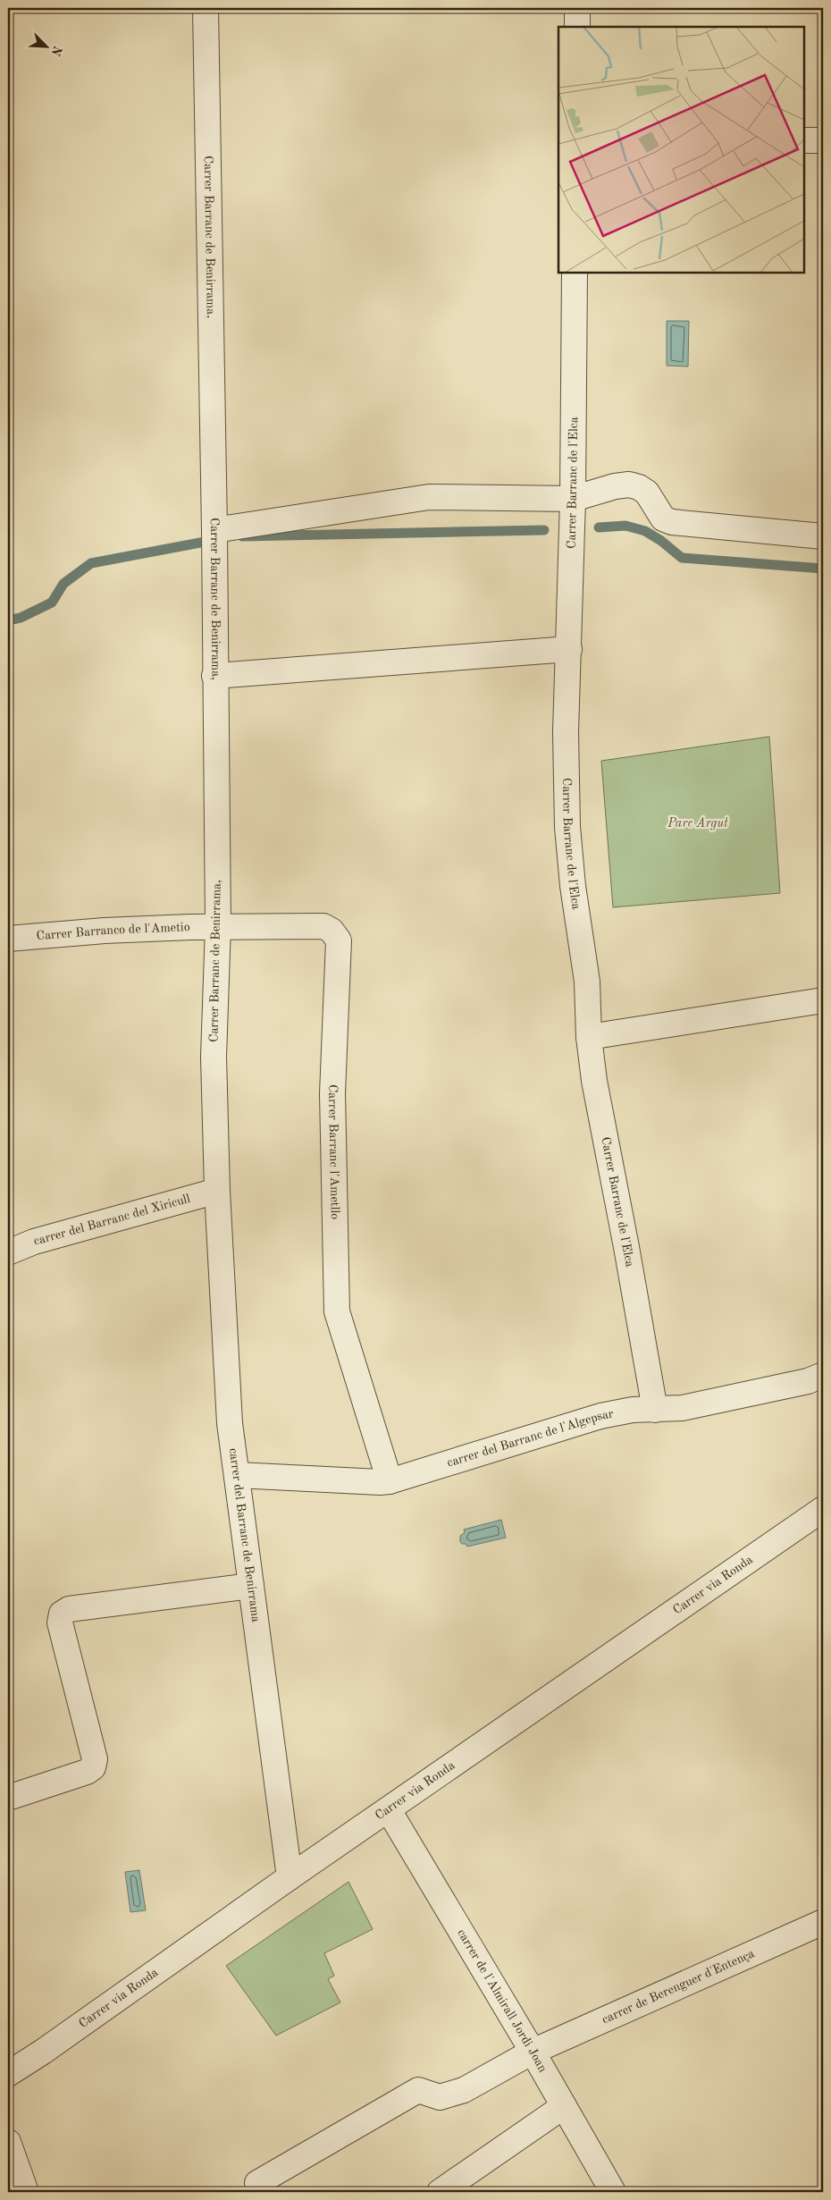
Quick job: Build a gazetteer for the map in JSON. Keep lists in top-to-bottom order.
{
  "streets": {
    "street": [
      "Carrer Barranc de Benirrama,",
      "Carrer Barranc de l'Elca",
      "Carrer Barranco de l'Ametio",
      "Carrer Barranc l'Ametllo",
      "carrer del Barranc del Xiricull",
      "carrer del Barranc de l'Algepsar",
      "carrer del Barranc de Benirrama",
      "Carrer via Ronda",
      "carrer de Berenguer d'Entença",
      "carrer de l'Almirall Jordi Joan"
    ]
  },
  "crossings": [
    ["Carrer Barranc de Benirrama,", "Carrer Barranco de l'Ametio"],
    ["Carrer Barranc de Benirrama,", "Carrer Barranc l'Ametllo"],
    ["Carrer Barranc de Benirrama,", "carrer del Barranc del Xiricull"],
    ["Carrer Barranc de Benirrama,", "carrer del Barranc de Benirrama"],
    ["Carrer Barranc de l'Elca", "carrer del Barranc de l'Algepsar"],
    ["Carrer Barranco de l'Ametio", "Carrer Barranc l'Ametllo"],
    ["Carrer Barranc l'Ametllo", "carrer del Barranc de l'Algepsar"],
    ["carrer del Barranc del Xiricull", "carrer del Barranc de Benirrama"],
    ["carrer del Barranc de l'Algepsar", "carrer del Barranc de Benirrama"],
    ["carrer del Barranc de Benirrama", "Carrer via Ronda"],
    ["Carrer via Ronda", "carrer de l'Almirall Jordi Joan"],
    ["carrer de Berenguer d'Entença", "carrer de l'Almirall Jordi Joan"]
  ],
  "parks": ["Parc Argut"],
  "north": "bottom right"
}
